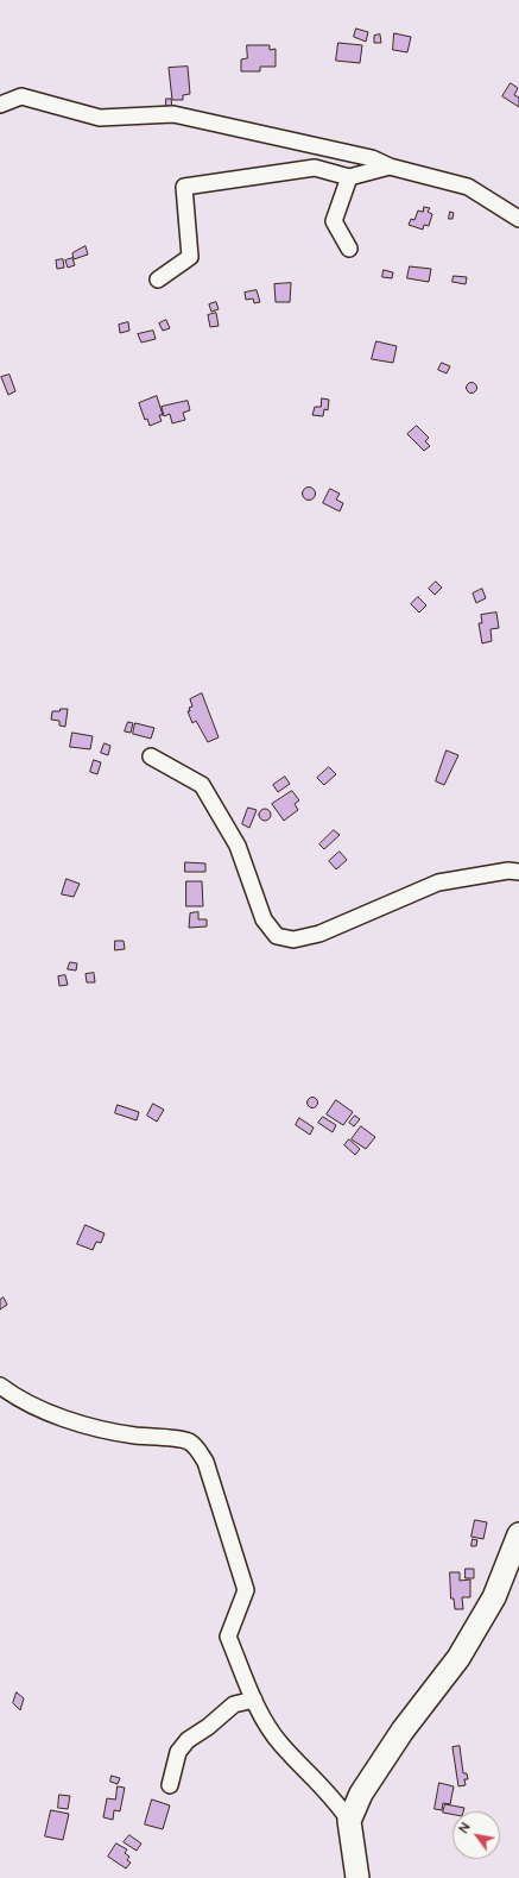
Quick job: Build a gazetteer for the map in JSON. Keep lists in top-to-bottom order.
{
  "north": "top left"
}
